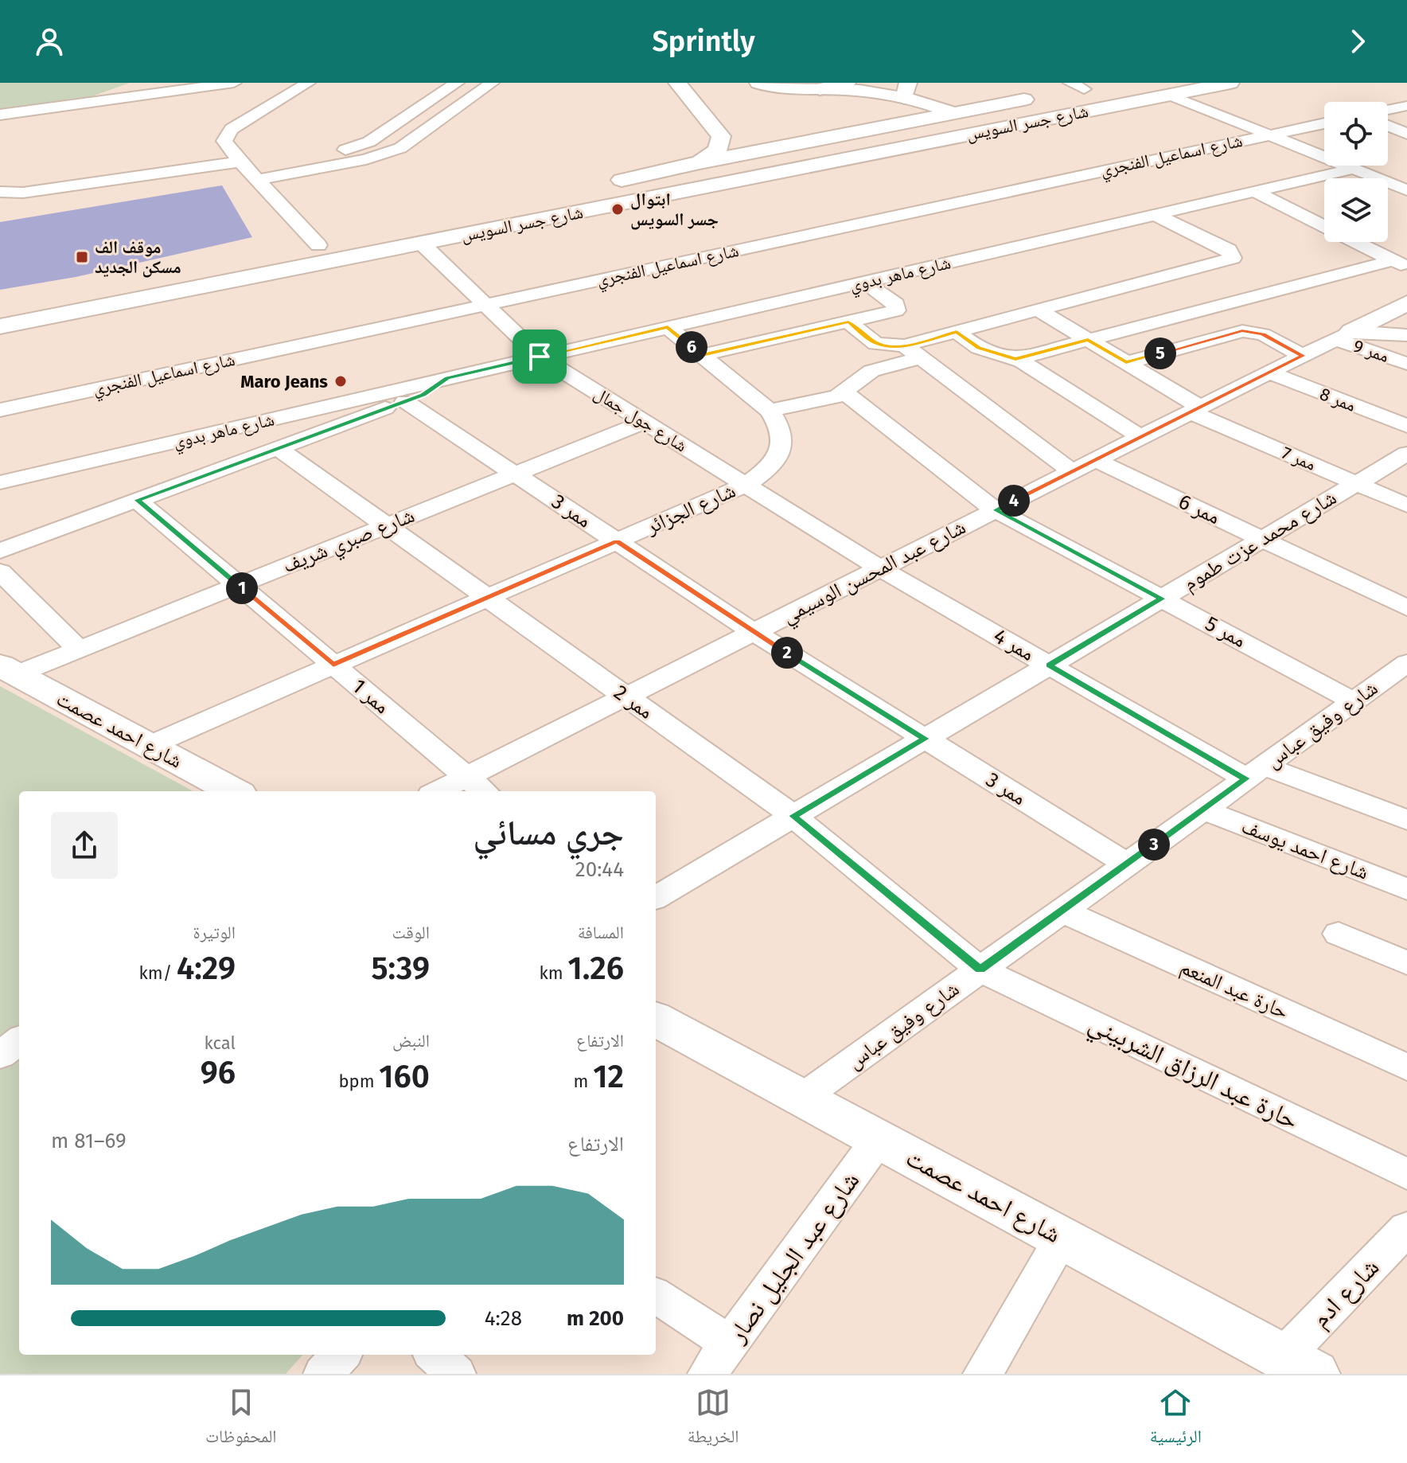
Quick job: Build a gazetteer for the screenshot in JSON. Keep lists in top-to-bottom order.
{
  "streets": {
    "main road": ["شارع جسر السويس", "شارع احمد عصمت"],
    "street": [
      "شارع اسماعيل الفنجري",
      "شارع ماهر بدوي",
      "ممر 9",
      "ممر 8",
      "شارع جول جمال",
      "ممر 7",
      "شارع الجزائر",
      "ممر 6",
      "ممر 3",
      "شارع صبري شريف",
      "شارع محمد عزت طموم",
      "شارع عبد المحسن الوسيمي",
      "ممر 5",
      "ممر 4",
      "ممر 1",
      "ممر 2",
      "شارع وفيق عباس",
      "شارع احمد يوسف",
      "حارة عبد المنعم",
      "حارة عبد الرزاق الشربيني",
      "شارع عبد الجليل نصار",
      "شارع ادم"
    ]
  },
  "crossings": [
    ["شارع جسر السويس", "شارع جول جمال"],
    ["شارع اسماعيل الفنجري", "شارع جول جمال"],
    ["شارع ماهر بدوي", "شارع جول جمال"],
    ["شارع ماهر بدوي", "شارع الجزائر"],
    ["شارع ماهر بدوي", "ممر 3"],
    ["شارع ماهر بدوي", "ممر 1"],
    ["شارع ماهر بدوي", "ممر 2"],
    ["ممر 9", "شارع عبد المحسن الوسيمي"],
    ["ممر 8", "شارع عبد المحسن الوسيمي"],
    ["شارع جول جمال", "شارع الجزائر"],
    ["شارع جول جمال", "شارع صبري شريف"],
    ["شارع جول جمال", "شارع عبد المحسن الوسيمي"],
    ["شارع جول جمال", "ممر 4"],
    ["ممر 7", "شارع محمد عزت طموم"],
    ["ممر 7", "شارع عبد المحسن الوسيمي"],
    ["شارع الجزائر", "ممر 3"],
    ["شارع الجزائر", "ممر 1"],
    ["شارع الجزائر", "ممر 2"],
    ["شارع الجزائر", "شارع احمد عصمت"],
    ["ممر 6", "شارع محمد عزت طموم"],
    ["ممر 6", "شارع عبد المحسن الوسيمي"],
    ["ممر 3", "شارع صبري شريف"],
    ["ممر 3", "شارع محمد عزت طموم"],
    ["ممر 3", "شارع عبد المحسن الوسيمي"],
    ["ممر 3", "شارع وفيق عباس"],
    ["شارع صبري شريف", "ممر 1"],
    ["شارع صبري شريف", "ممر 2"],
    ["شارع صبري شريف", "شارع احمد عصمت"],
    ["شارع محمد عزت طموم", "ممر 5"],
    ["شارع محمد عزت طموم", "ممر 4"],
    ["شارع محمد عزت طموم", "ممر 2"],
    ["شارع عبد المحسن الوسيمي", "ممر 5"],
    ["شارع عبد المحسن الوسيمي", "ممر 4"],
    ["شارع عبد المحسن الوسيمي", "ممر 1"],
    ["شارع عبد المحسن الوسيمي", "ممر 2"],
    ["ممر 5", "شارع وفيق عباس"],
    ["ممر 4", "شارع وفيق عباس"],
    ["ممر 2", "شارع وفيق عباس"],
    ["ممر 2", "حارة عبد الرزاق الشربيني"],
    ["شارع وفيق عباس", "شارع احمد عصمت"],
    ["شارع وفيق عباس", "شارع احمد يوسف"],
    ["شارع وفيق عباس", "حارة عبد المنعم"],
    ["شارع وفيق عباس", "حارة عبد الرزاق الشربيني"],
    ["شارع احمد عصمت", "شارع عبد الجليل نصار"],
    ["شارع احمد عصمت", "شارع ادم"]
  ],
  "places": {
    "other": ["ابتوال جسر السويس", "Maro Jeans"],
    "transit": ["موقف الف مسكن الجديد"]
  },
  "page": {
    "header": "Sprintly",
    "pins": [
      "6",
      "5",
      "4",
      "1",
      "2",
      "3"
    ],
    "heading": ["جري مسائي", "20:44"],
    "stats": [
      ["المسافة", "1.26 km"],
      ["الوقت", "5:39"],
      ["الوتيرة", "4:29 /km"],
      ["الارتفاع", "12 m"],
      ["النبض", "160 bpm"],
      ["kcal", "96"]
    ],
    "chart": ["الارتفاع", "69–81 m"],
    "list": [
      {
        "name": "200 m",
        "note": "4:28"
      }
    ],
    "tabs": ["الرئيسية", "الخريطة", "المحفوظات"]
  }
}
